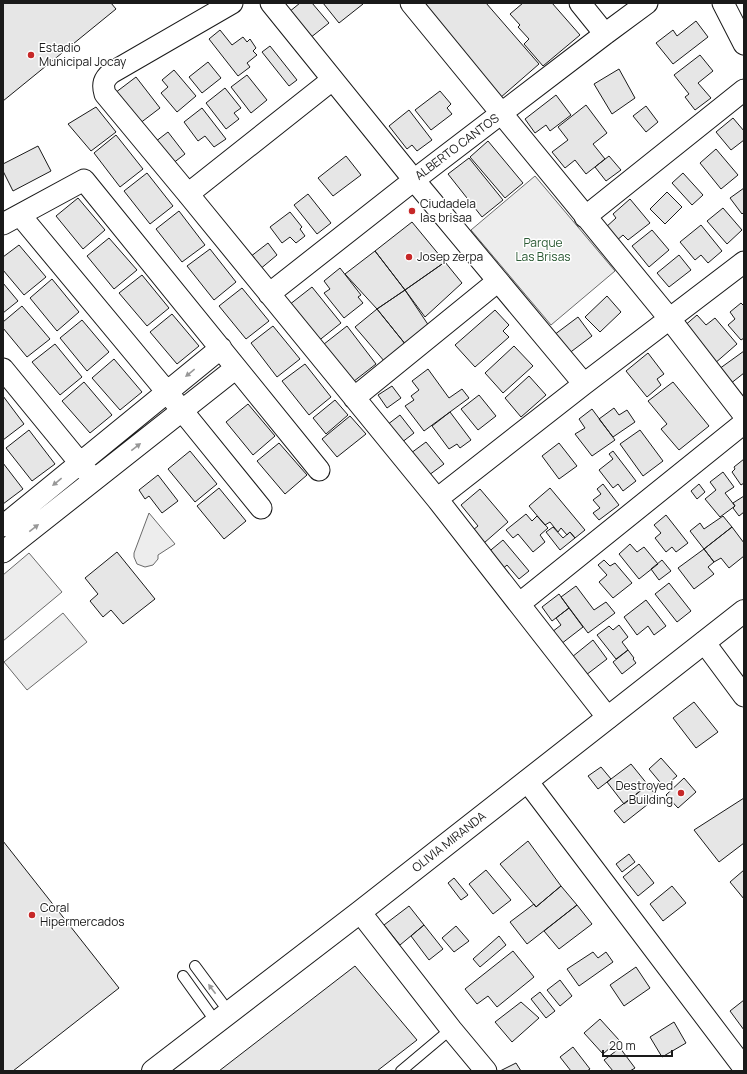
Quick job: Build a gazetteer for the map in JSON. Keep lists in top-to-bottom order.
{
  "streets": {
    "street": ["ALBERTO CANTOS", "OLIVIA MIRANDA"]
  },
  "parks": ["Parque Las Brisas"],
  "places": [
    "Estadio Municipal Jocay",
    "Ciudadela las brisaa",
    "Josep zerpa",
    "Destroyed Building",
    "Coral Hipermercados"
  ],
  "scale_bar": "20 m"
}
